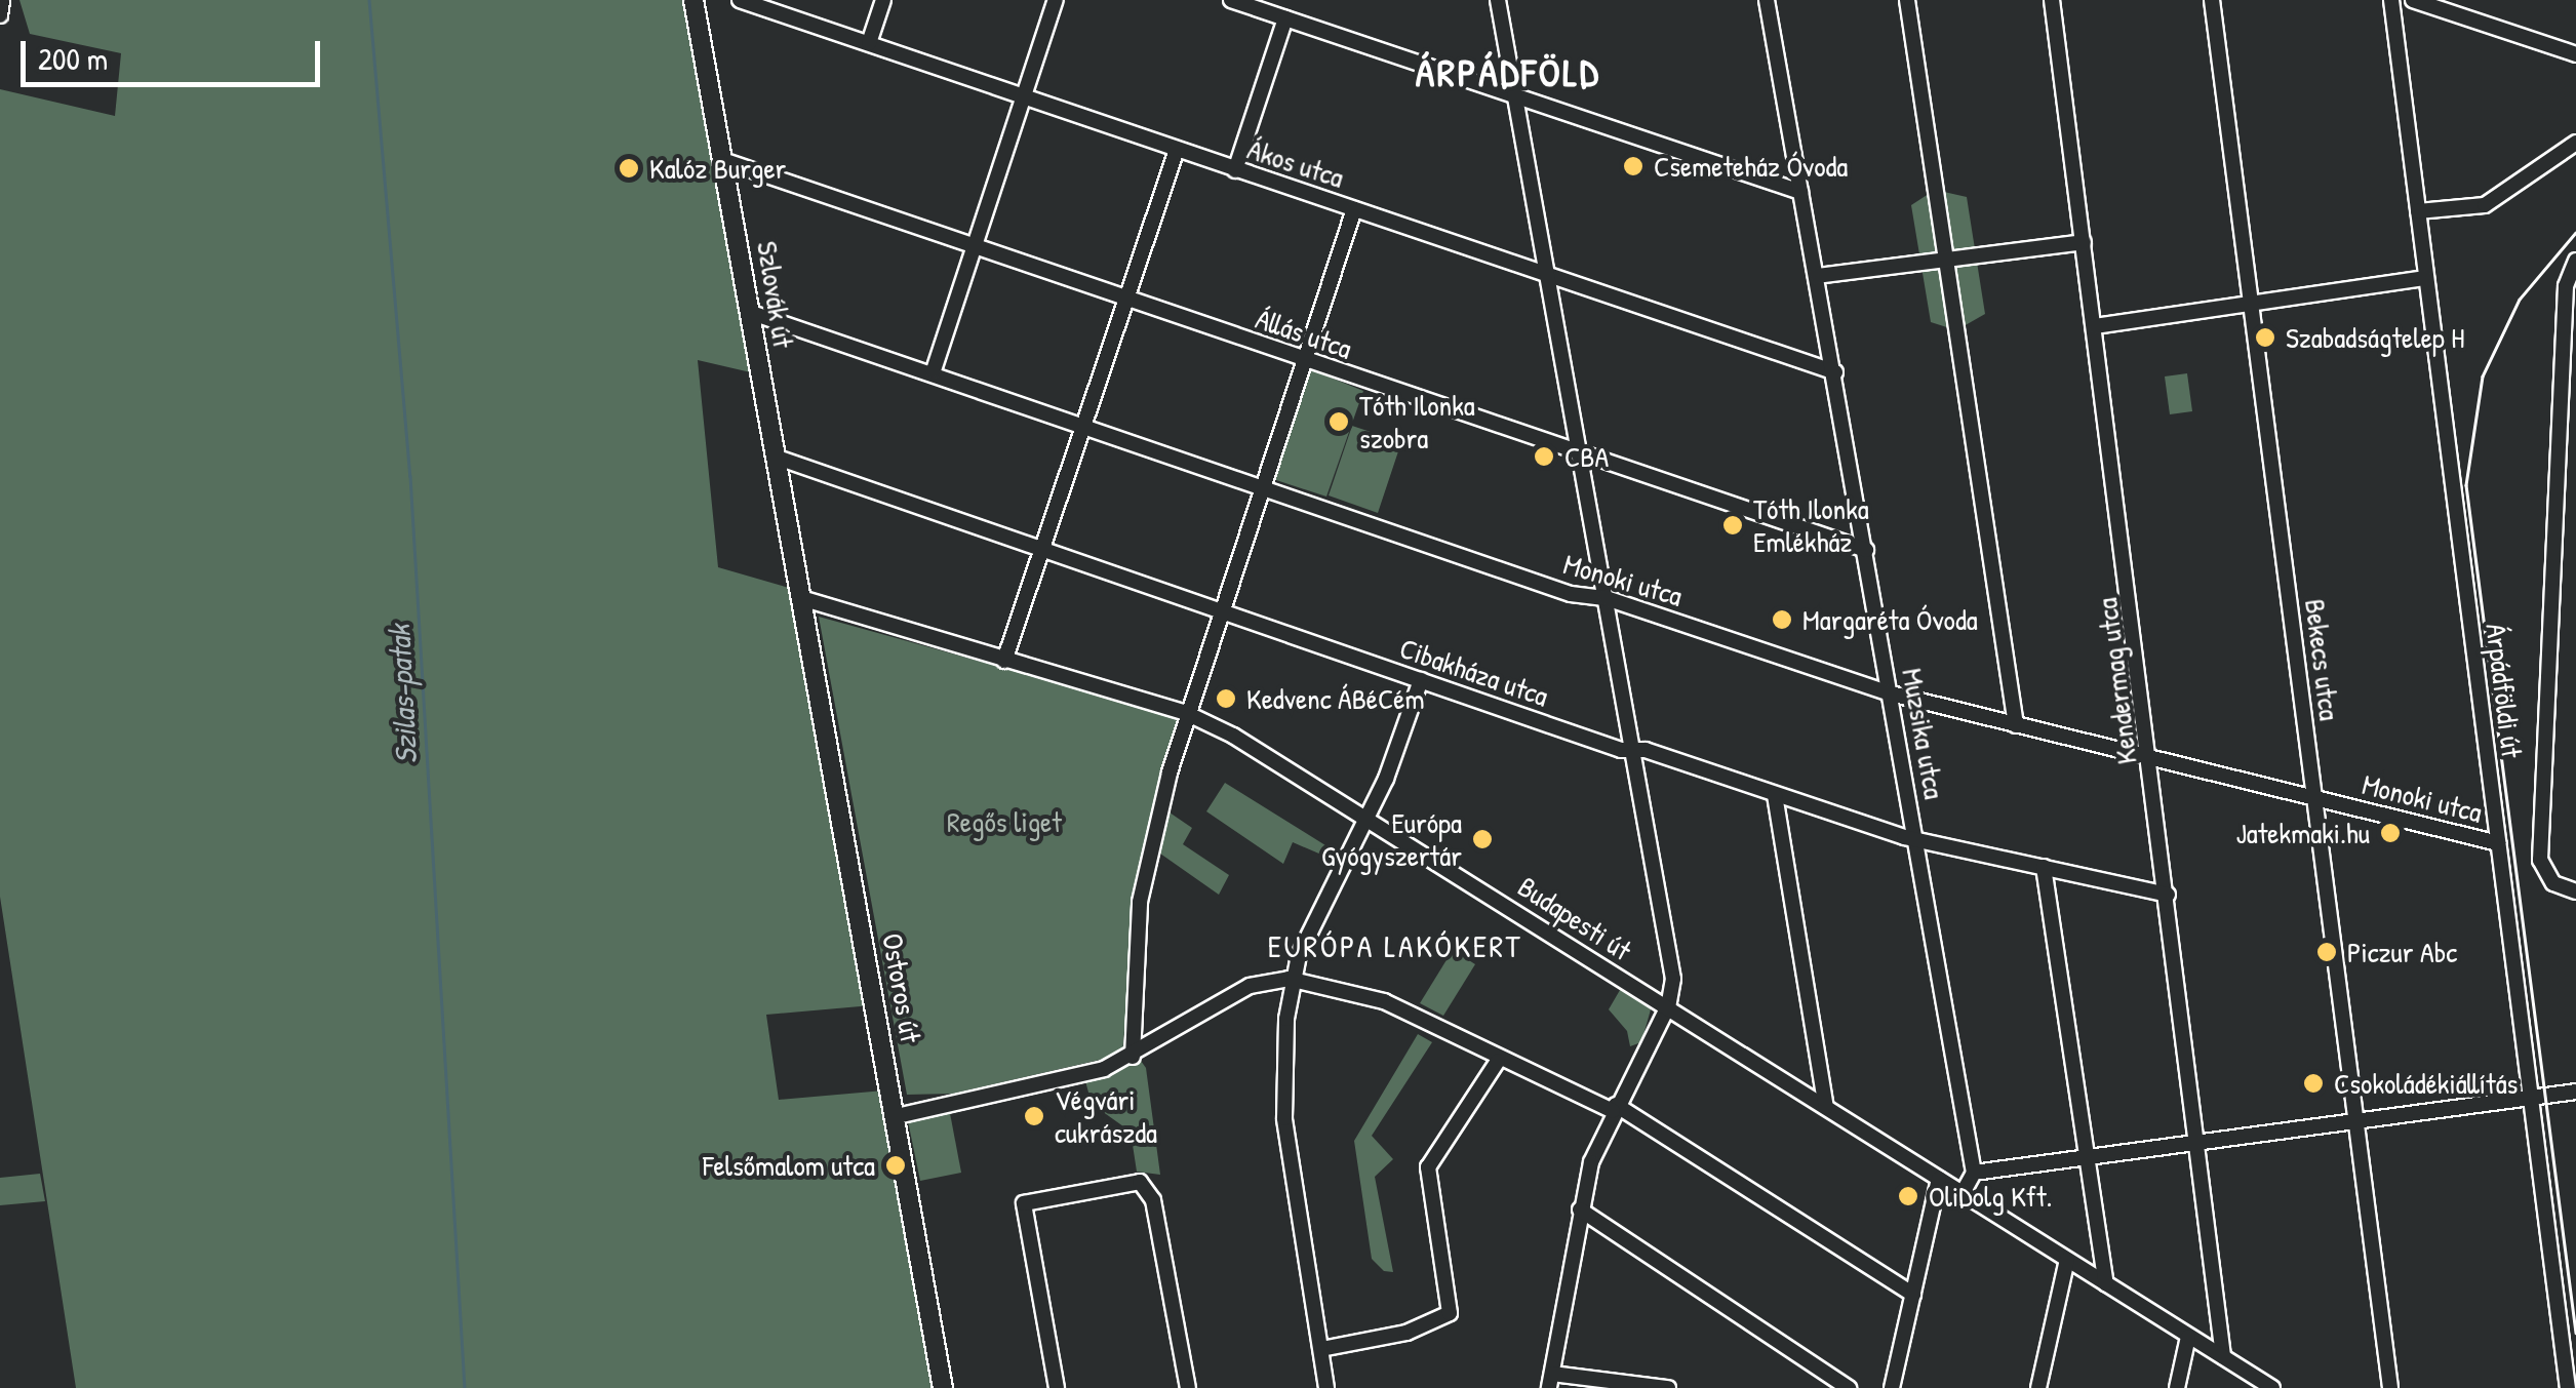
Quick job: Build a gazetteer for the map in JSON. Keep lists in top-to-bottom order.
{
  "streets": {
    "main road": ["Szlovák út", "Ostoros út"],
    "street": [
      "Ákos utca",
      "Állás utca",
      "Monoki utca",
      "Bekecs utca",
      "Cibakháza utca",
      "Kendermag utca",
      "Árpádföldi út",
      "Muzsika utca",
      "Budapesti út"
    ]
  },
  "crossings": [
    ["Ákos utca", "Muzsika utca"],
    ["Szlovák út", "Állás utca"],
    ["Szlovák út", "Monoki utca"],
    ["Szlovák út", "Cibakháza utca"],
    ["Szlovák út", "Budapesti út"],
    ["Szlovák út", "Ostoros út"],
    ["Állás utca", "Muzsika utca"],
    ["Monoki utca", "Bekecs utca"],
    ["Monoki utca", "Kendermag utca"],
    ["Monoki utca", "Árpádföldi út"],
    ["Monoki utca", "Muzsika utca"],
    ["Cibakháza utca", "Kendermag utca"],
    ["Cibakháza utca", "Muzsika utca"],
    ["Kendermag utca", "Budapesti út"],
    ["Budapesti út", "Ostoros út"]
  ],
  "districts": ["ÁRPÁDFÖLD", "EURÓPA LAKÓKERT"],
  "water": ["Szilas-patak"],
  "parks": ["Regős liget"],
  "places": [
    "Csemeteház Óvoda",
    "Kalóz Burger",
    "Szabadságtelep H",
    "Tóth Ilonka szobra",
    "CBA",
    "Tóth Ilonka Emlékház",
    "Margaréta Óvoda",
    "Kedvenc ÁBéCém",
    "Jatekmaki.hu",
    "Európa Gyógyszertár",
    "Piczur Abc",
    "Csokoládékiállítás",
    "Végvári cukrászda",
    "Felsőmalom utca",
    "OliDolg Kft."
  ],
  "scale_bar": "200 m"
}
